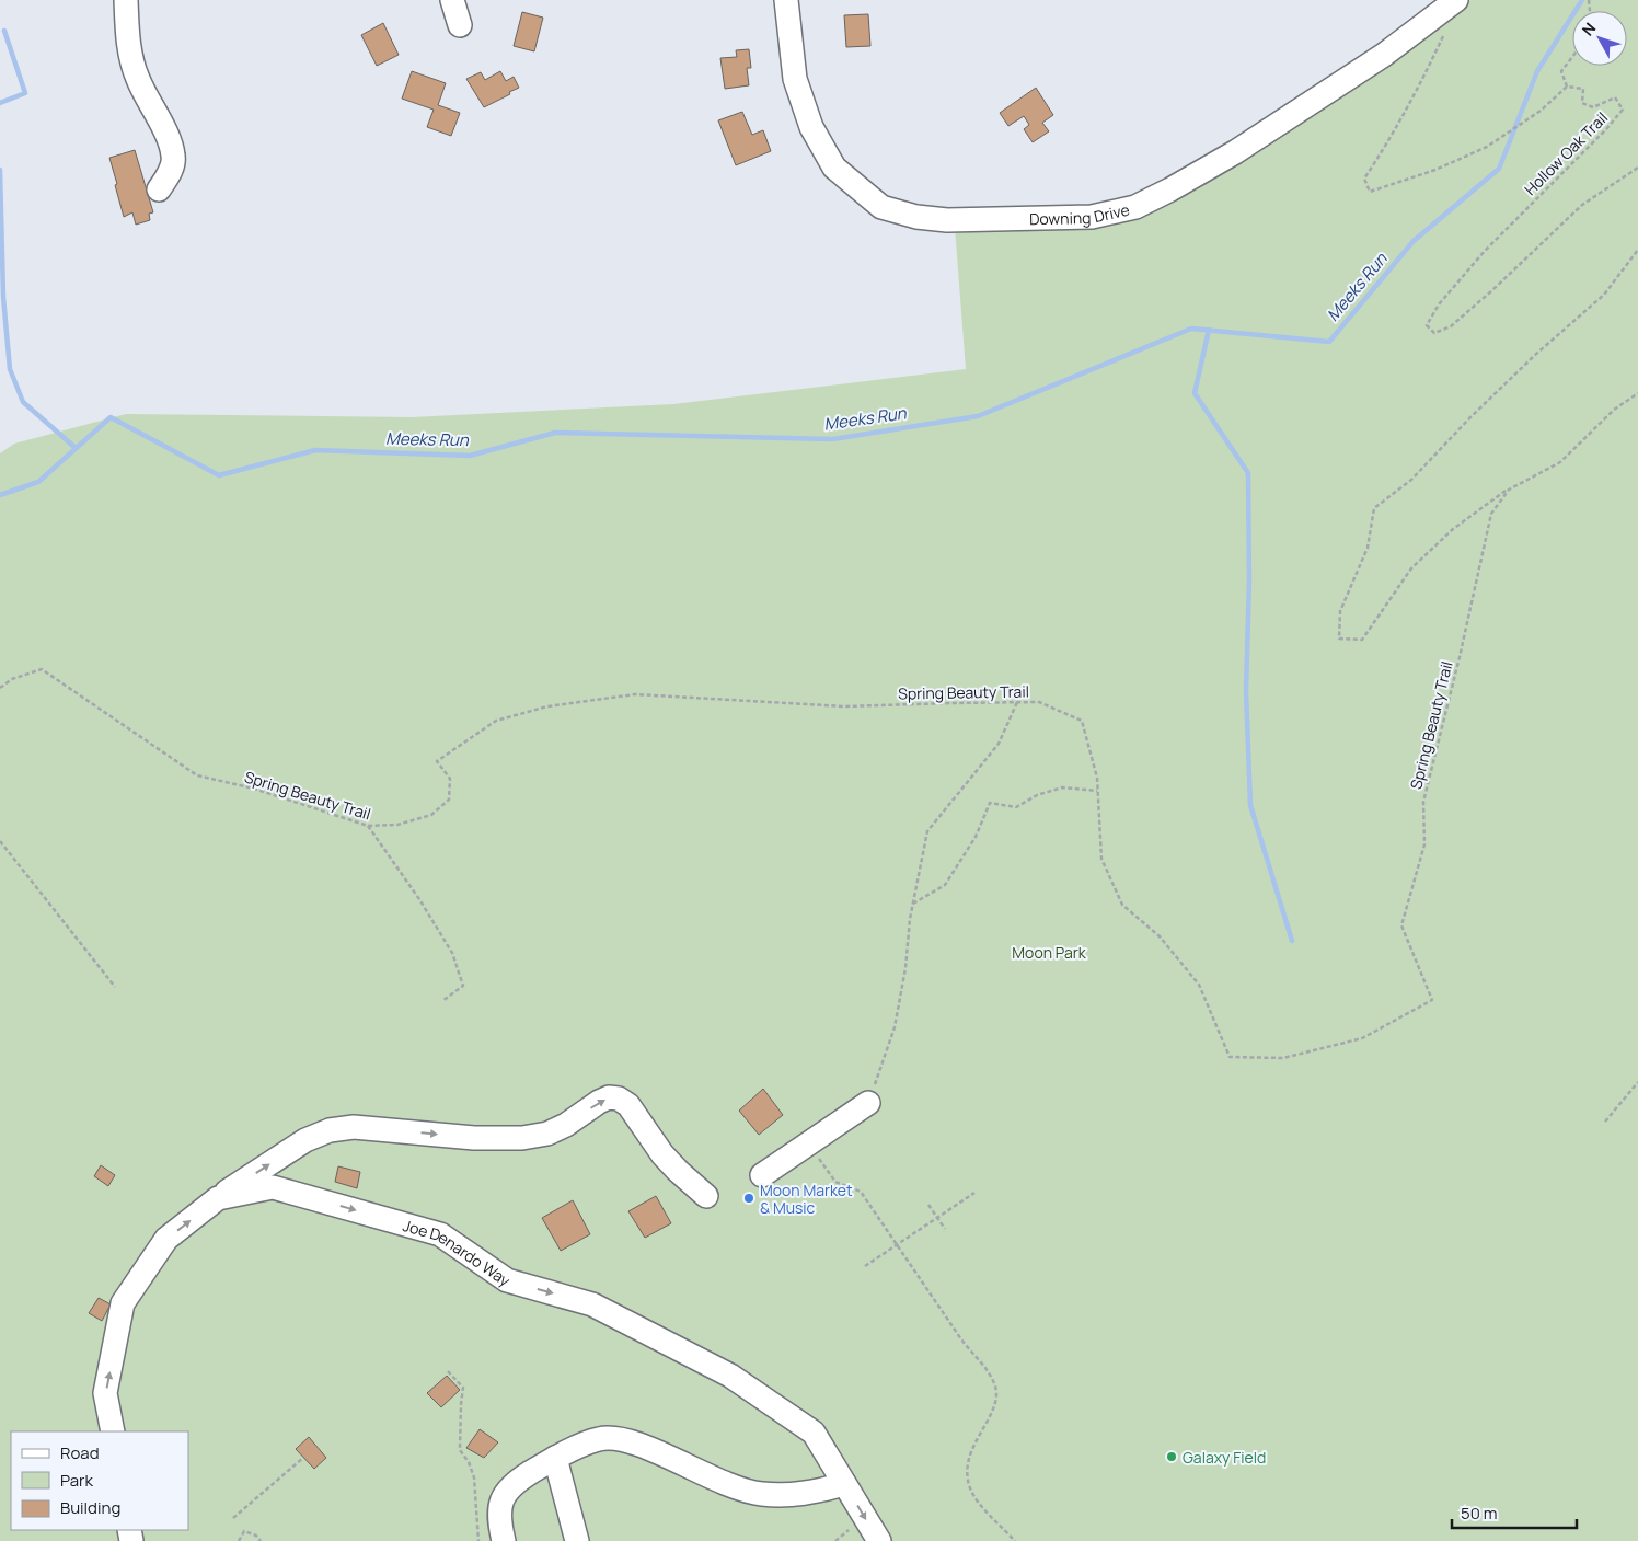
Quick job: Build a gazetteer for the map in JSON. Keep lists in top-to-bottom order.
{
  "streets": {
    "street": ["Downing Drive", "Joe Denardo Way"],
    "path": ["Hollow Oak Trail", "Spring Beauty Trail"]
  },
  "water": ["Meeks Run"],
  "parks": ["Moon Park"],
  "places": ["Moon Market & Music", "Galaxy Field"],
  "legend": ["Road", "Park", "Building"],
  "scale_bar": "50 m",
  "north": "top left"
}
